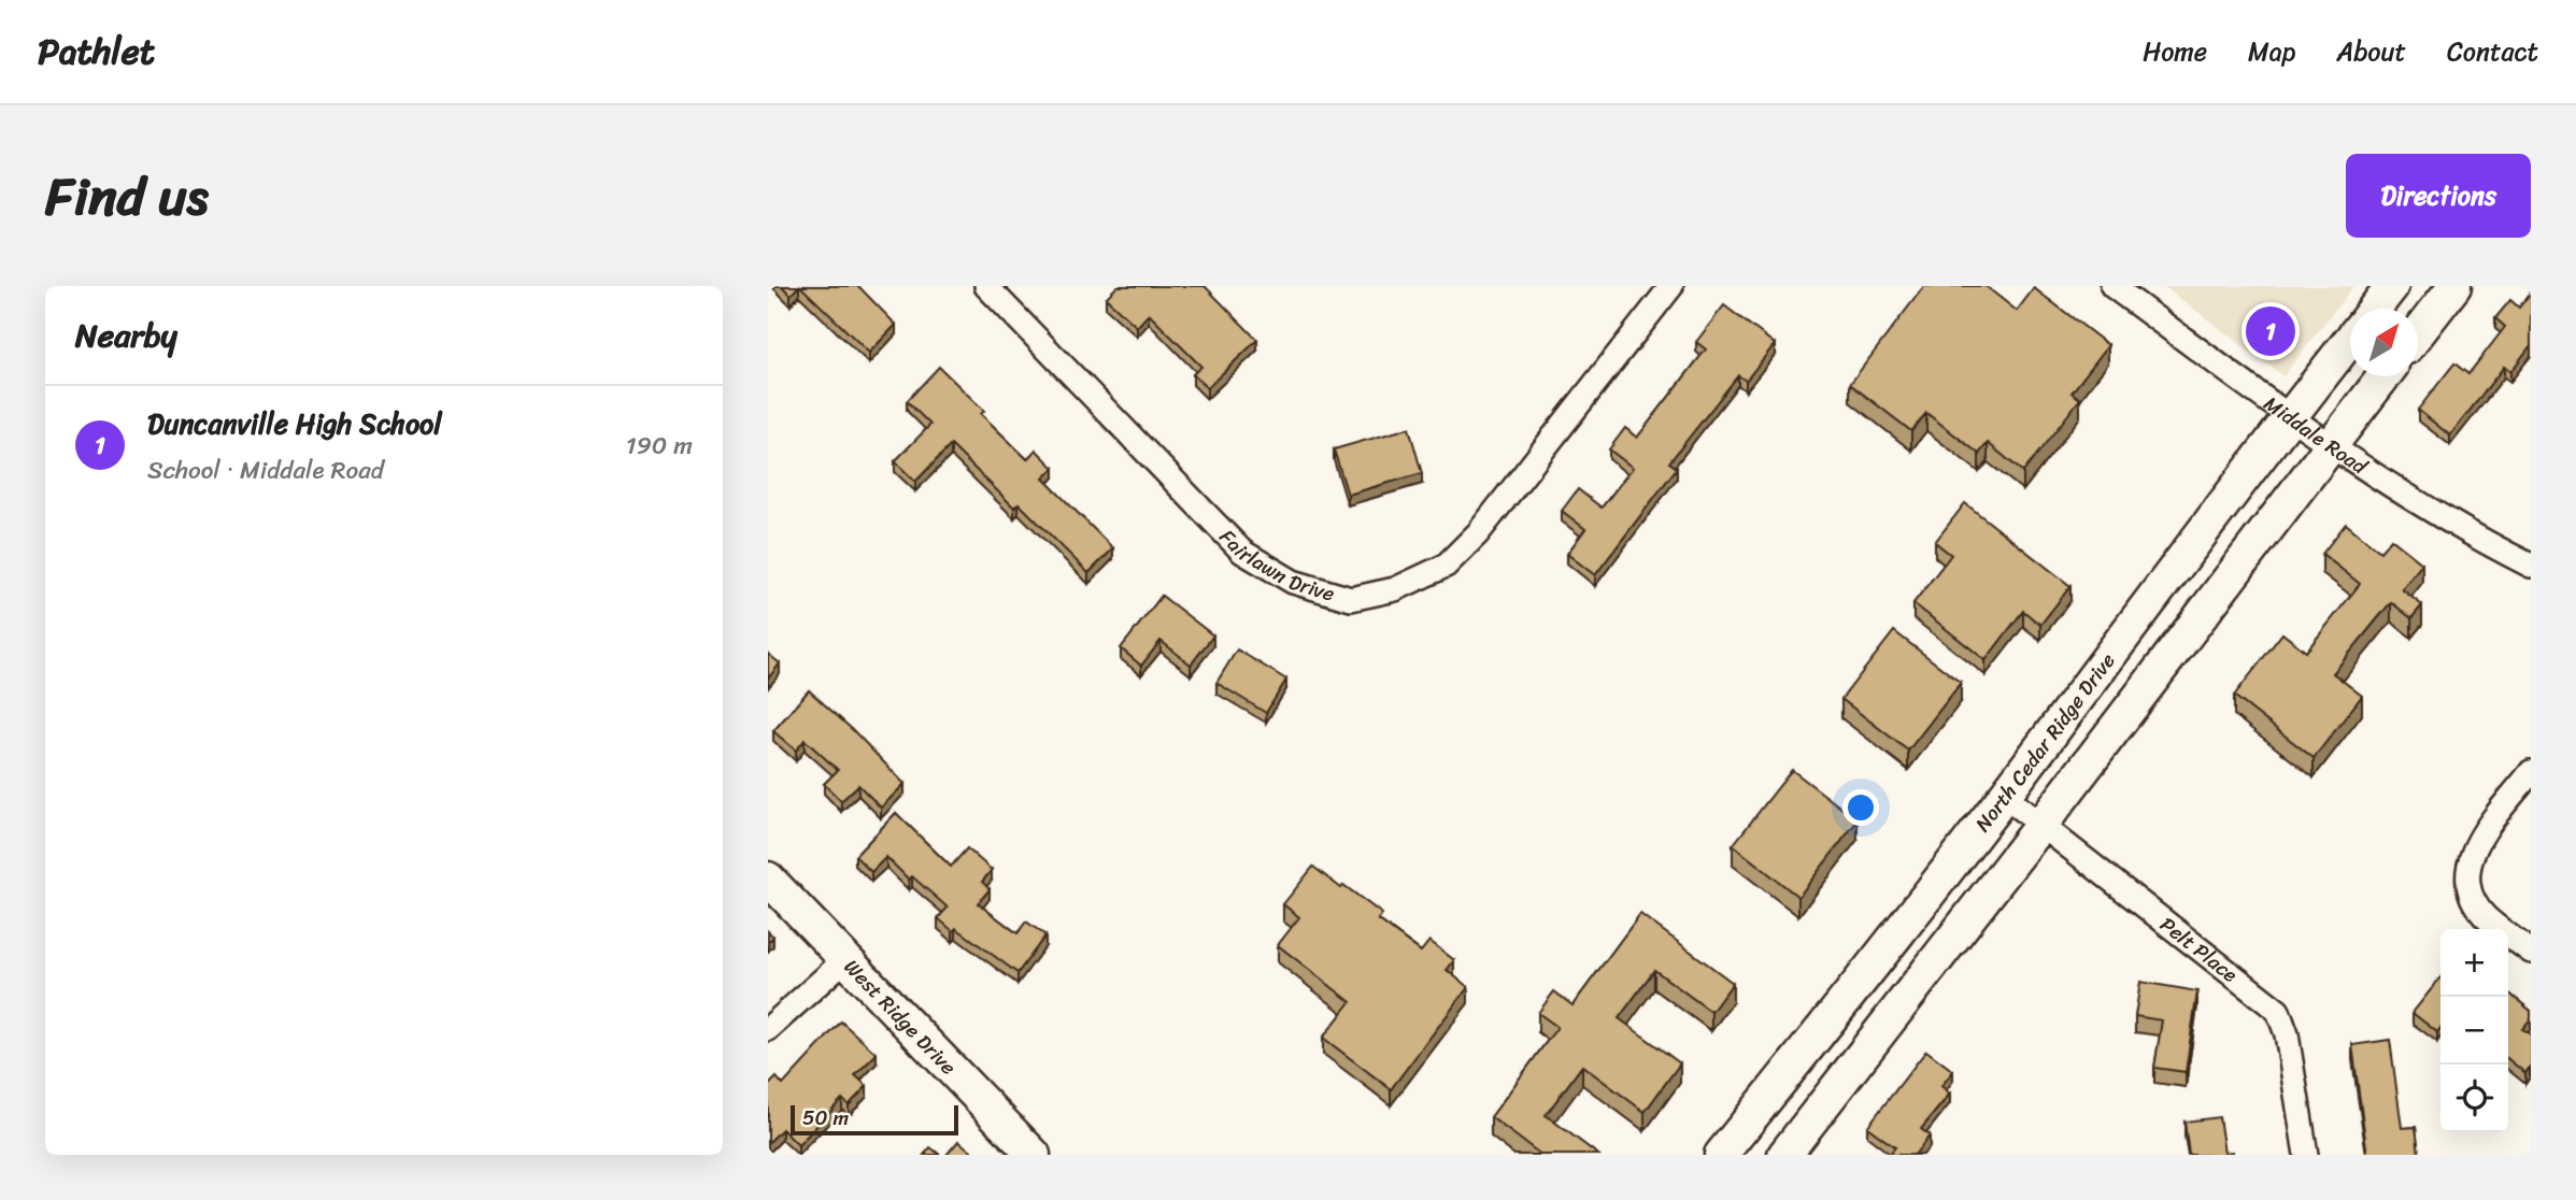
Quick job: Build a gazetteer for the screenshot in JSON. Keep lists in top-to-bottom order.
{
  "streets": {
    "main road": ["North Cedar Ridge Drive", "West Ridge Drive"],
    "street": ["Middale Road", "Fairlawn Drive", "Pelt Place"]
  },
  "crossings": [
    ["Middale Road", "North Cedar Ridge Drive"],
    ["North Cedar Ridge Drive", "Pelt Place"]
  ],
  "scale_bar": "50 m",
  "north": "top right",
  "page": {
    "header": "Pathlet",
    "nav": [
      "Home",
      "Map",
      "About",
      "Contact"
    ],
    "title": "Find us",
    "buttons": "Directions",
    "heading": "Nearby",
    "pins": "1",
    "list": [
      {
        "mark": "1",
        "name": "Duncanville High School",
        "note": "School · Middale Road",
        "value": "190 m"
      }
    ],
    "map_buttons": ["+", "−"],
    "scale": "50 m"
  }
}
